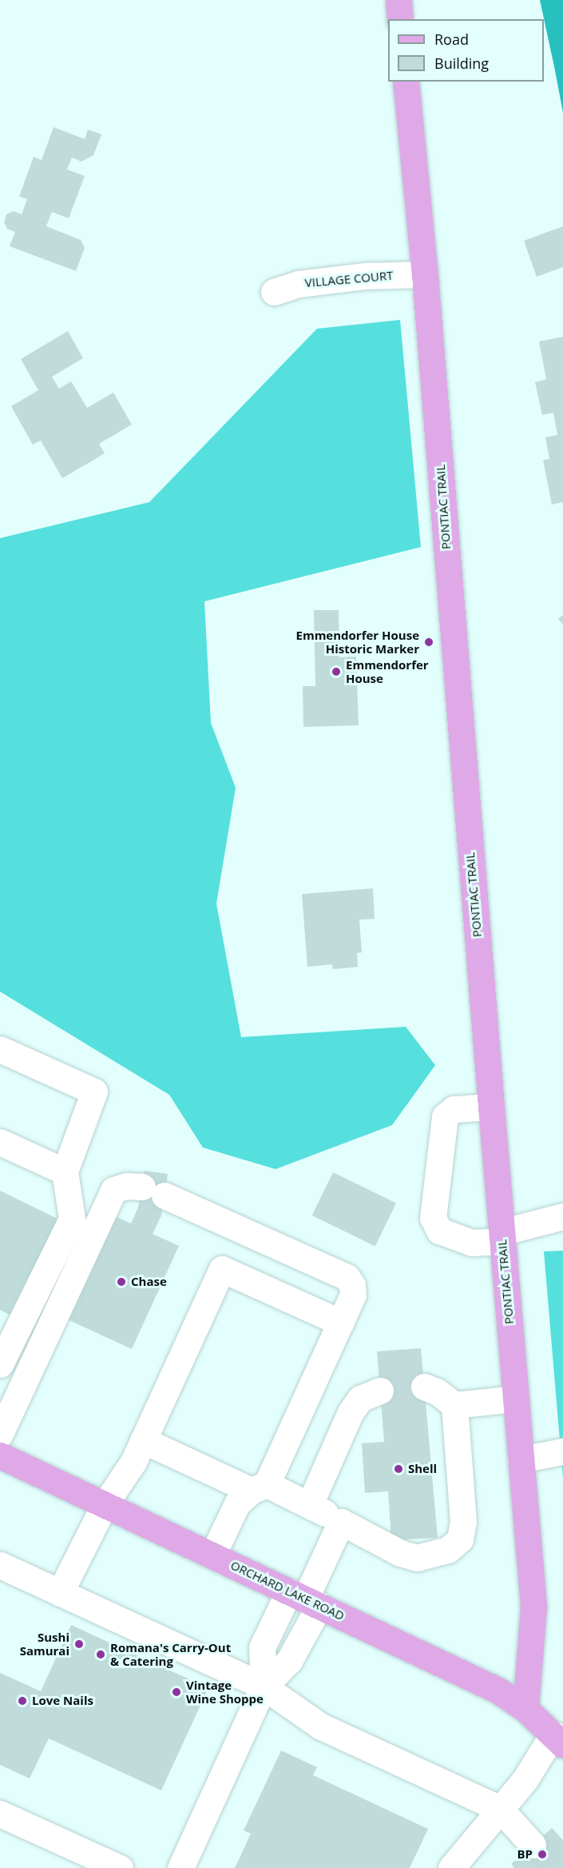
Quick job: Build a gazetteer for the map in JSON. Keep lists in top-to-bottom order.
{
  "streets": {
    "main road": ["PONTIAC TRAIL", "ORCHARD LAKE ROAD"],
    "street": ["VILLAGE COURT"]
  },
  "crossings": [
    ["VILLAGE COURT", "PONTIAC TRAIL"],
    ["PONTIAC TRAIL", "ORCHARD LAKE ROAD"]
  ],
  "places": [
    "Emmendorfer House Historic Marker",
    "Emmendorfer House",
    "Chase",
    "Shell",
    "Sushi Samurai",
    "Romana's Carry-Out & Catering",
    "Vintage Wine Shoppe",
    "Love Nails",
    "BP"
  ],
  "legend": ["Road", "Building"]
}
